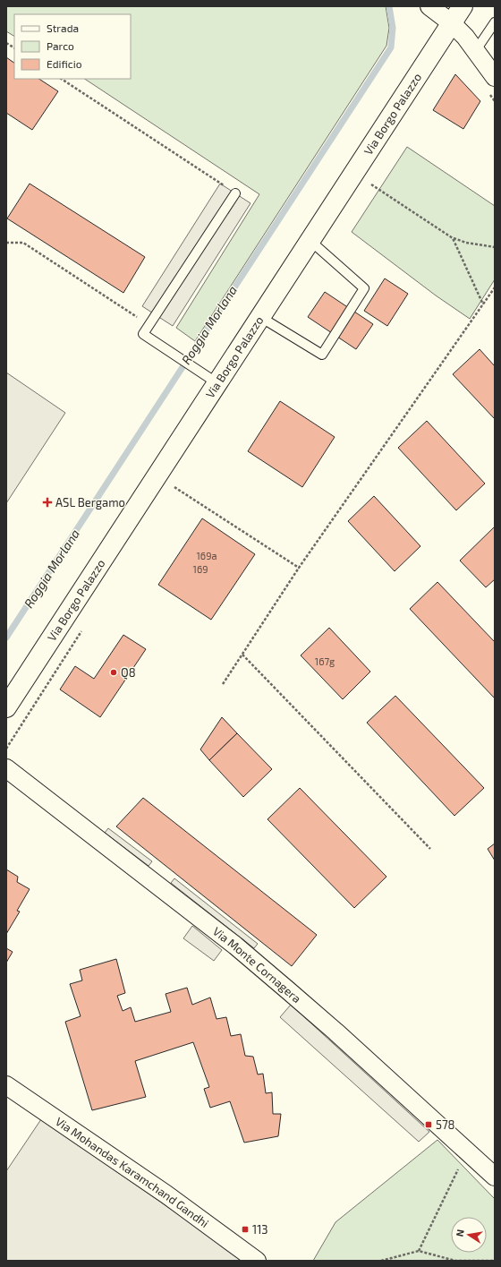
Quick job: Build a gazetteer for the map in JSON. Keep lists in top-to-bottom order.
{
  "streets": {
    "main road": ["Via Borgo Palazzo"],
    "street": ["Via Monte Cornagera", "Via Mohandas Karamchand Gandhi"]
  },
  "water": ["Roggia Morlana"],
  "places": {
    "health": ["ASL Bergamo"],
    "other": ["Q8"],
    "transit": ["578", "113"]
  },
  "house_numbers": ["169a", "169", "167g"],
  "legend": ["Strada", "Parco", "Edificio"],
  "north": "left"
}
